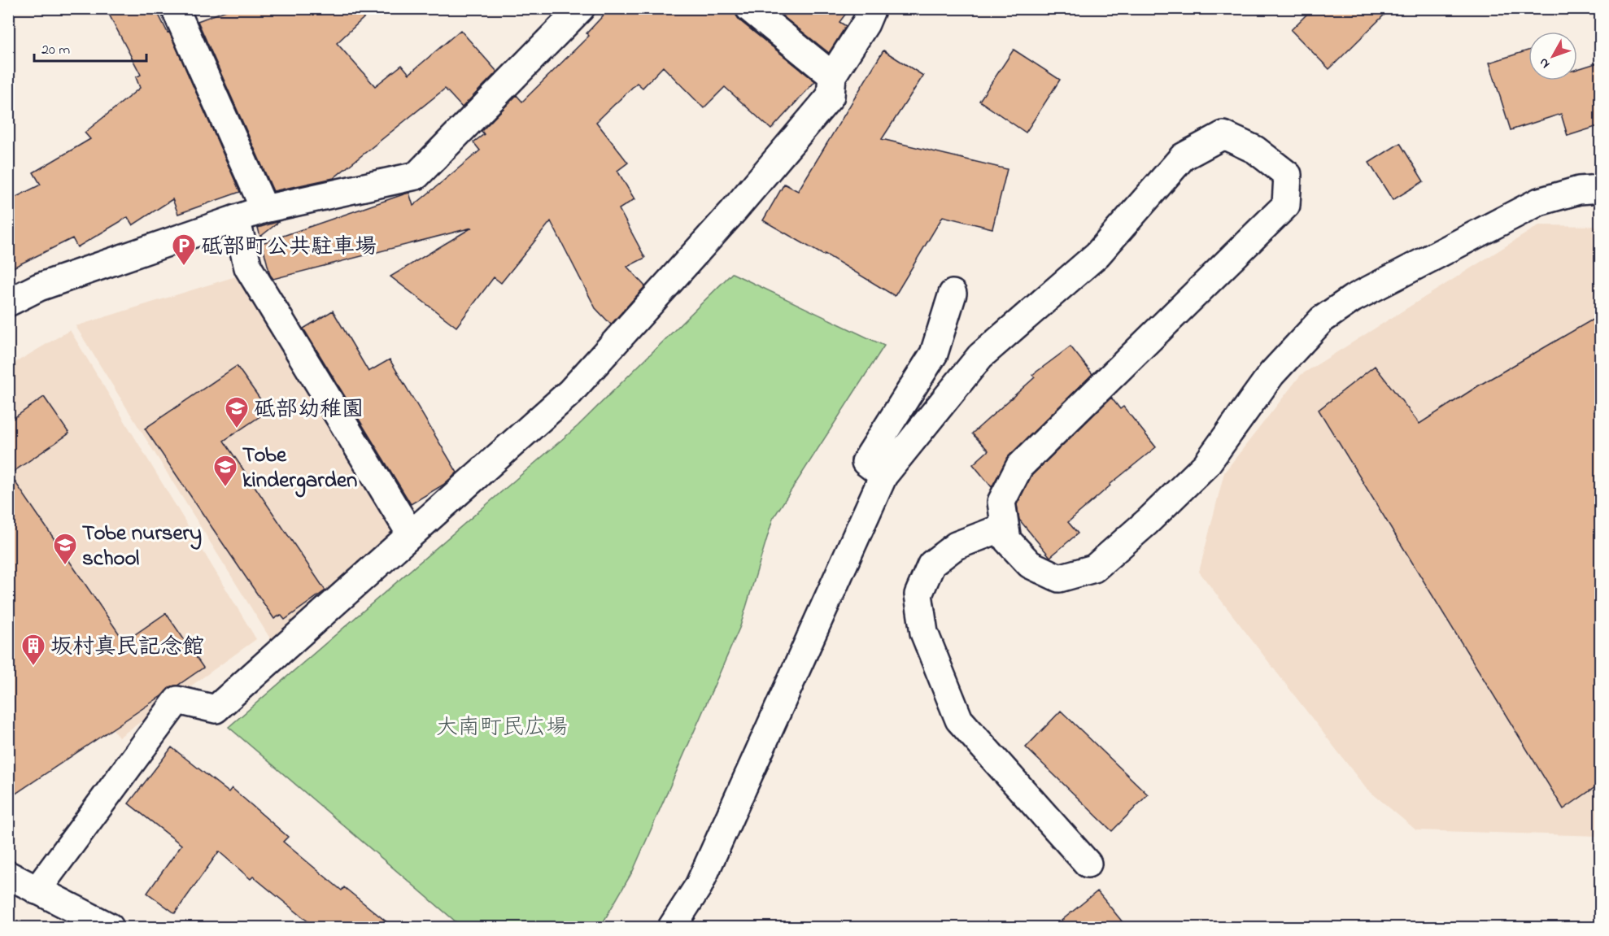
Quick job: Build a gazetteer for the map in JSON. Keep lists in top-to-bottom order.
{
  "parks": ["大南町民広場"],
  "places": {
    "parking": ["砥部町公共駐車場"],
    "school or university": ["砥部幼稚園", "Tobe kindergarden", "Tobe nursery school"],
    "building": ["坂村真民記念館"]
  },
  "scale_bar": "20 m",
  "north": "bottom left"
}
